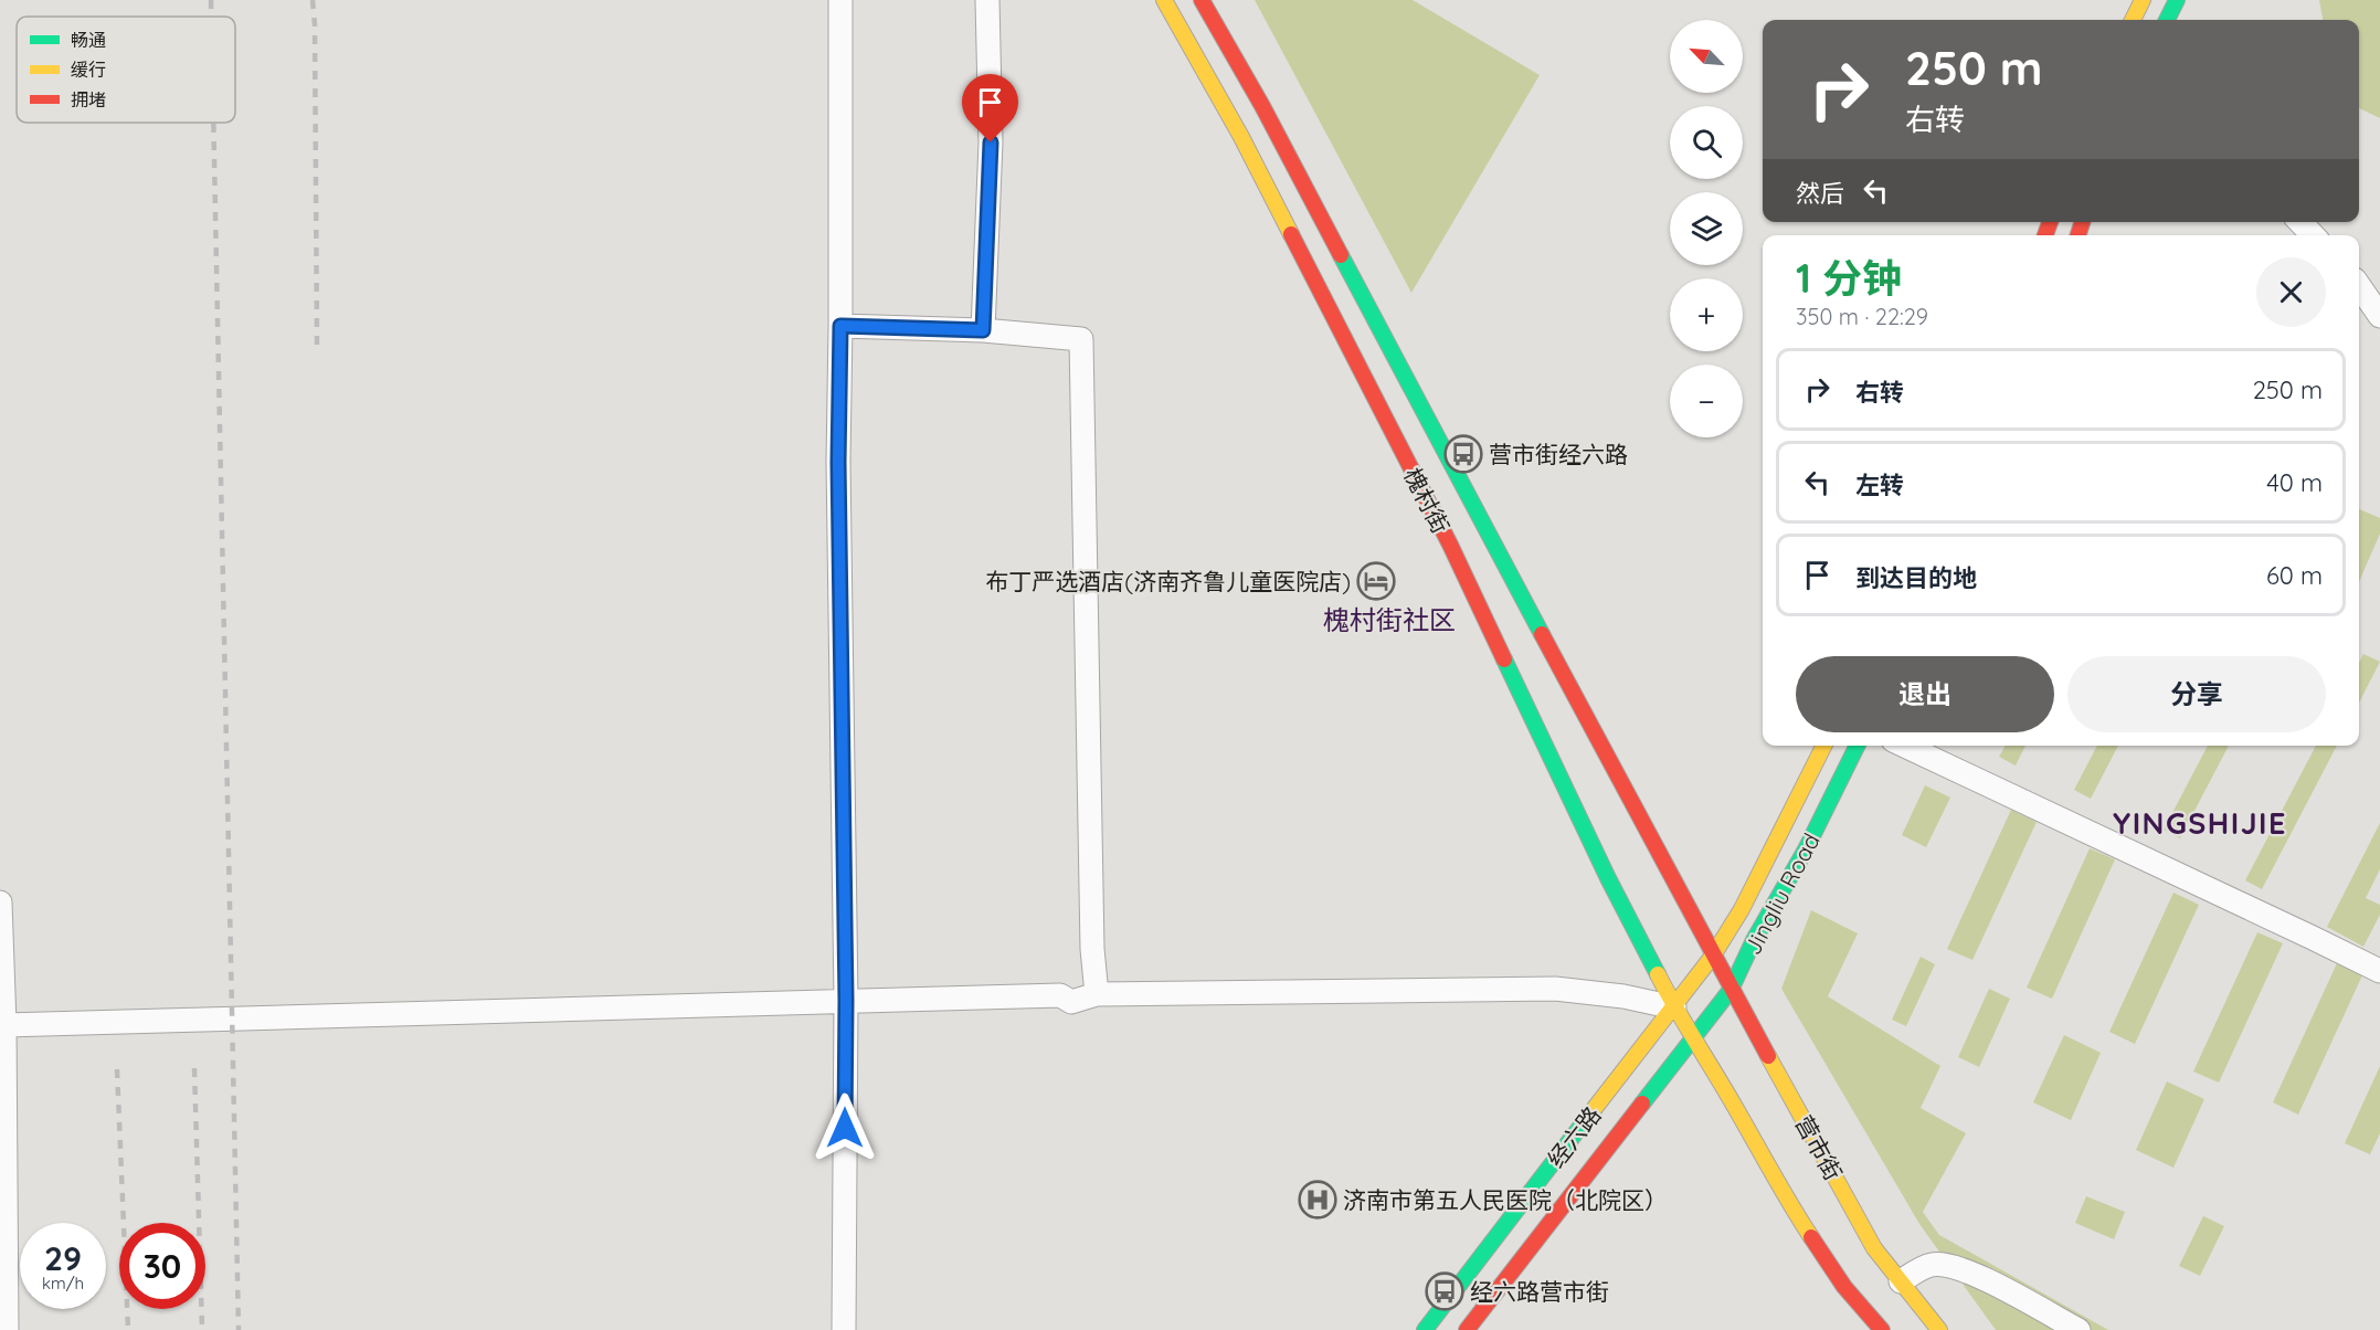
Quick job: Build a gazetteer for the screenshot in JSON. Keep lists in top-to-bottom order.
{
  "streets": {
    "main road": [
      "槐村街",
      "Jingliu Road",
      "经六路",
      "营市街"
    ]
  },
  "crossings": [
    ["槐村街", "Jingliu Road"],
    ["槐村街", "经六路"],
    ["槐村街", "营市街"],
    ["Jingliu Road", "经六路"],
    ["Jingliu Road", "营市街"]
  ],
  "districts": ["槐村街社区", "YINGSHIJIE"],
  "places": {
    "bus stop": ["营市街经六路", "经六路营市街"],
    "hotel": ["布丁严选酒店(济南齐鲁儿童医院店)"],
    "hospital": ["济南市第五人民医院（北院区）"]
  },
  "legend": ["畅通", "缓行", "拥堵"],
  "north": "top left",
  "page": {
    "map_buttons": ["+", "−"],
    "turn": ["250 m", "右转"],
    "then": "然后",
    "heading": ["1 分钟", "350 m · 22:29"],
    "list": [
      {
        "name": "右转",
        "value": "250 m"
      },
      {
        "name": "左转",
        "value": "40 m"
      },
      {
        "name": "到达目的地",
        "value": "60 m"
      }
    ],
    "buttons": ["退出", "分享"],
    "speed": "29 km/h",
    "limit": "30"
  }
}
